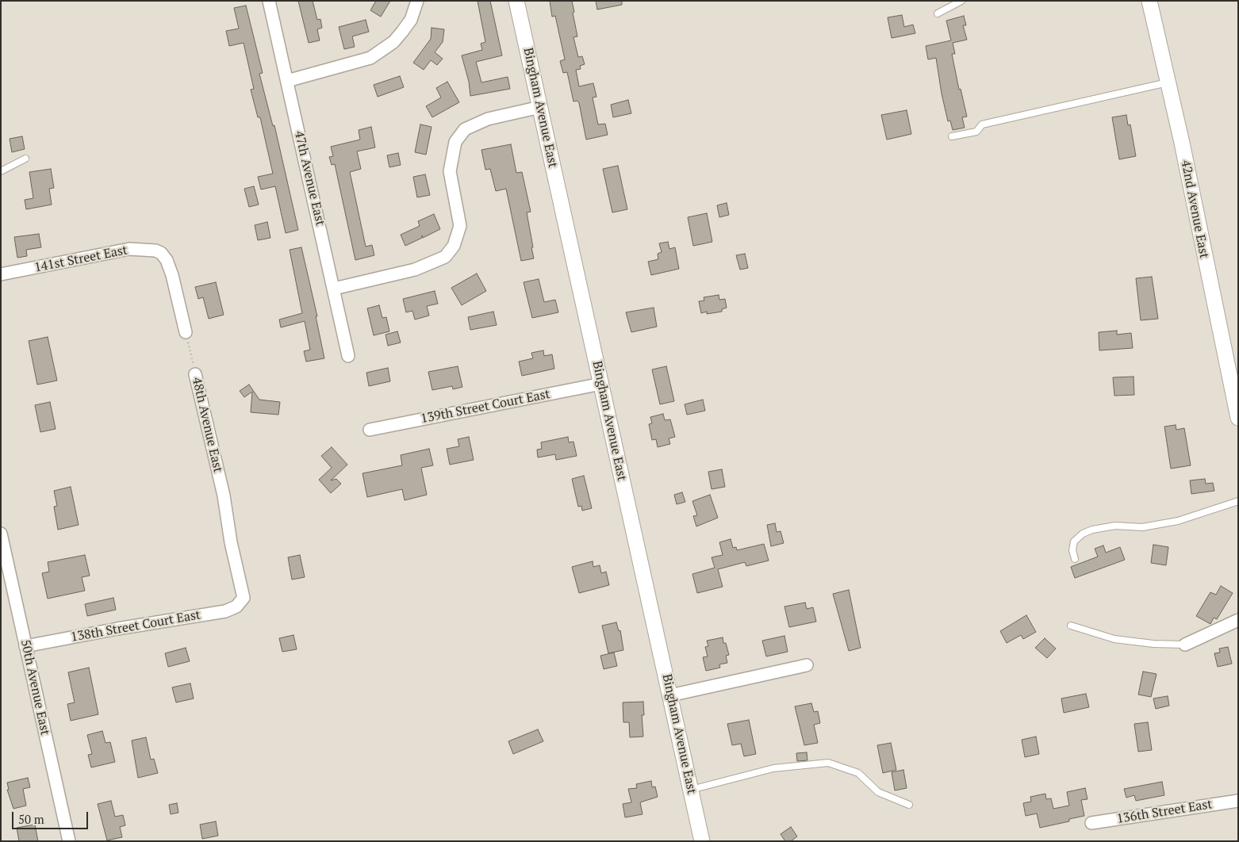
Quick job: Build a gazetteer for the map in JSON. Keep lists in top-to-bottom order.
{
  "streets": {
    "street": [
      "Bingham Avenue East",
      "47th Avenue East",
      "42nd Avenue East",
      "141st Street East",
      "139th Street Court East",
      "48th Avenue East",
      "138th Street Court East",
      "50th Avenue East",
      "136th Street East"
    ]
  },
  "crossings": [
    ["Bingham Avenue East", "139th Street Court East"],
    ["141st Street East", "48th Avenue East"],
    ["48th Avenue East", "138th Street Court East"],
    ["138th Street Court East", "50th Avenue East"]
  ],
  "scale_bar": "50 m"
}
